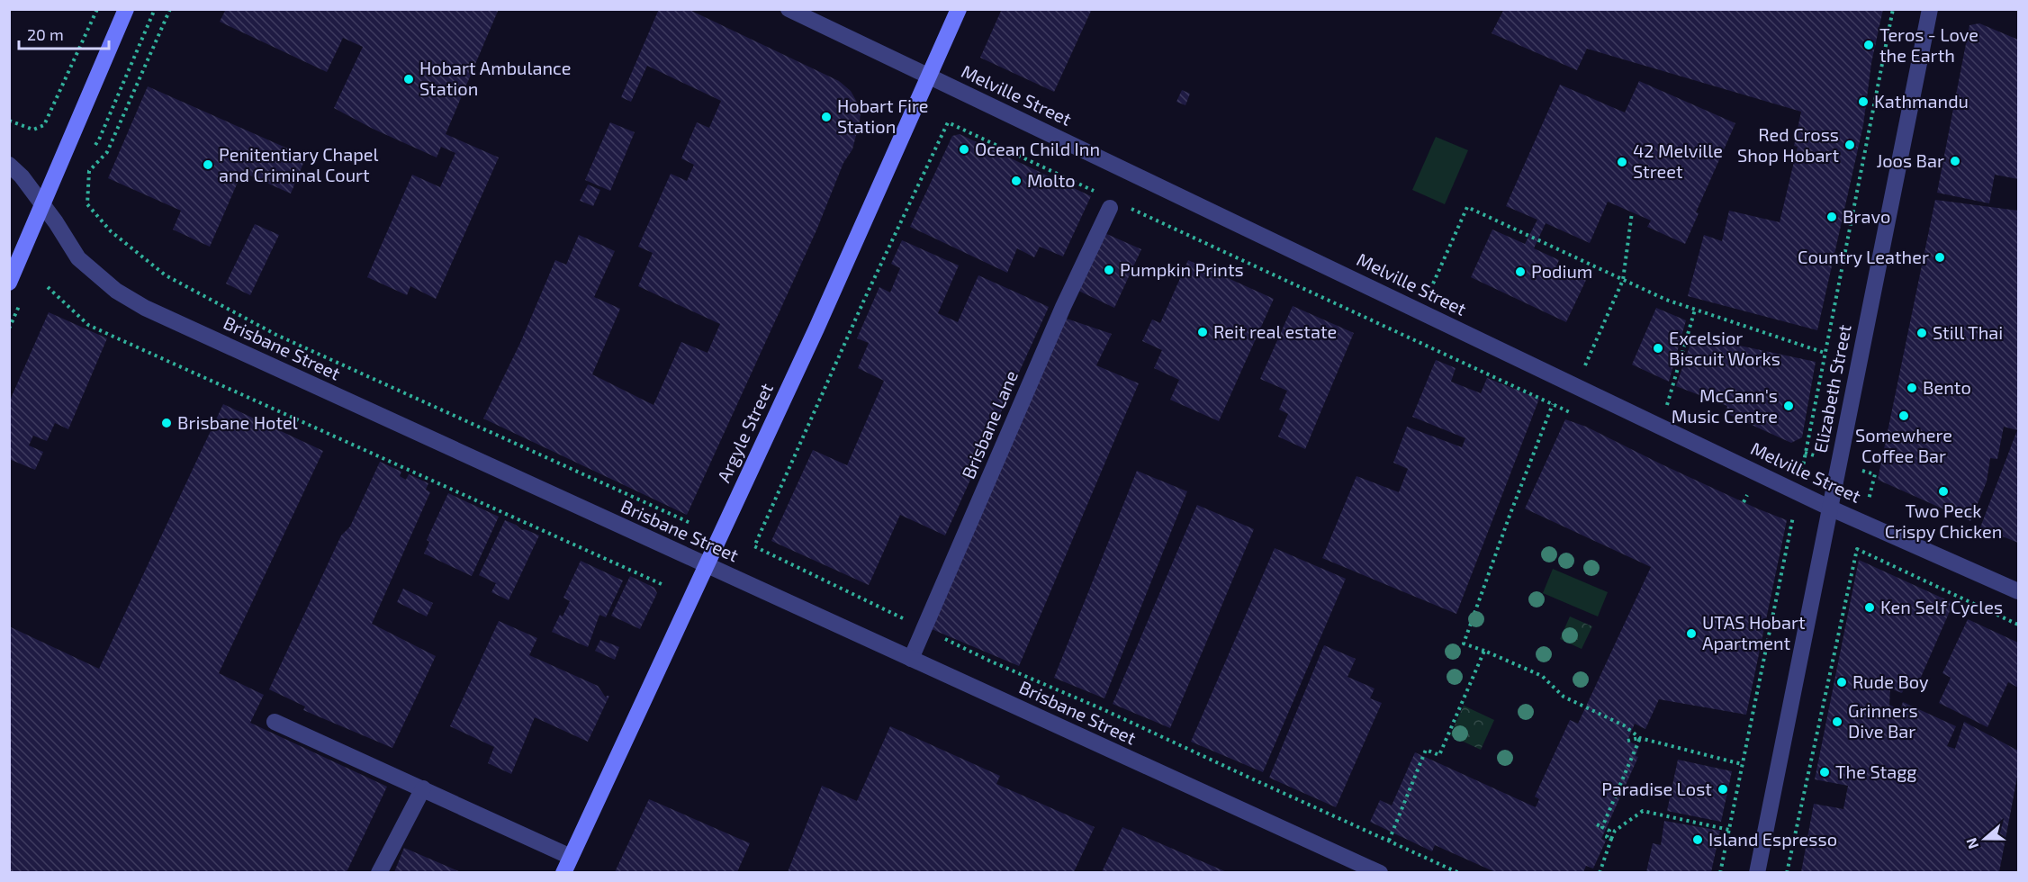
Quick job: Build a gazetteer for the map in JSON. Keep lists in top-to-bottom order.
{
  "streets": {
    "main road": ["Argyle Street"],
    "street": [
      "Melville Street",
      "Brisbane Street",
      "Elizabeth Street",
      "Brisbane Lane"
    ]
  },
  "crossings": [
    ["Melville Street", "Elizabeth Street"],
    ["Melville Street", "Argyle Street"],
    ["Brisbane Street", "Brisbane Lane"],
    ["Brisbane Street", "Argyle Street"]
  ],
  "places": [
    "Teros - Love the Earth",
    "Hobart Ambulance Station",
    "Kathmandu",
    "Hobart Fire Station",
    "Red Cross Shop Hobart",
    "Ocean Child Inn",
    "Joos Bar",
    "42 Melville Street",
    "Penitentiary Chapel and Criminal Court",
    "Molto",
    "Bravo",
    "Country Leather",
    "Pumpkin Prints",
    "Podium",
    "Reit real estate",
    "Still Thai",
    "Excelsior Biscuit Works",
    "Bento",
    "McCann's Music Centre",
    "Somewhere Coffee Bar",
    "Brisbane Hotel",
    "Two Peck Crispy Chicken",
    "Ken Self Cycles",
    "UTAS Hobart Apartment",
    "Rude Boy",
    "Grinners Dive Bar",
    "The Stagg",
    "Paradise Lost",
    "Island Espresso"
  ],
  "scale_bar": "20 m",
  "north": "left"
}
